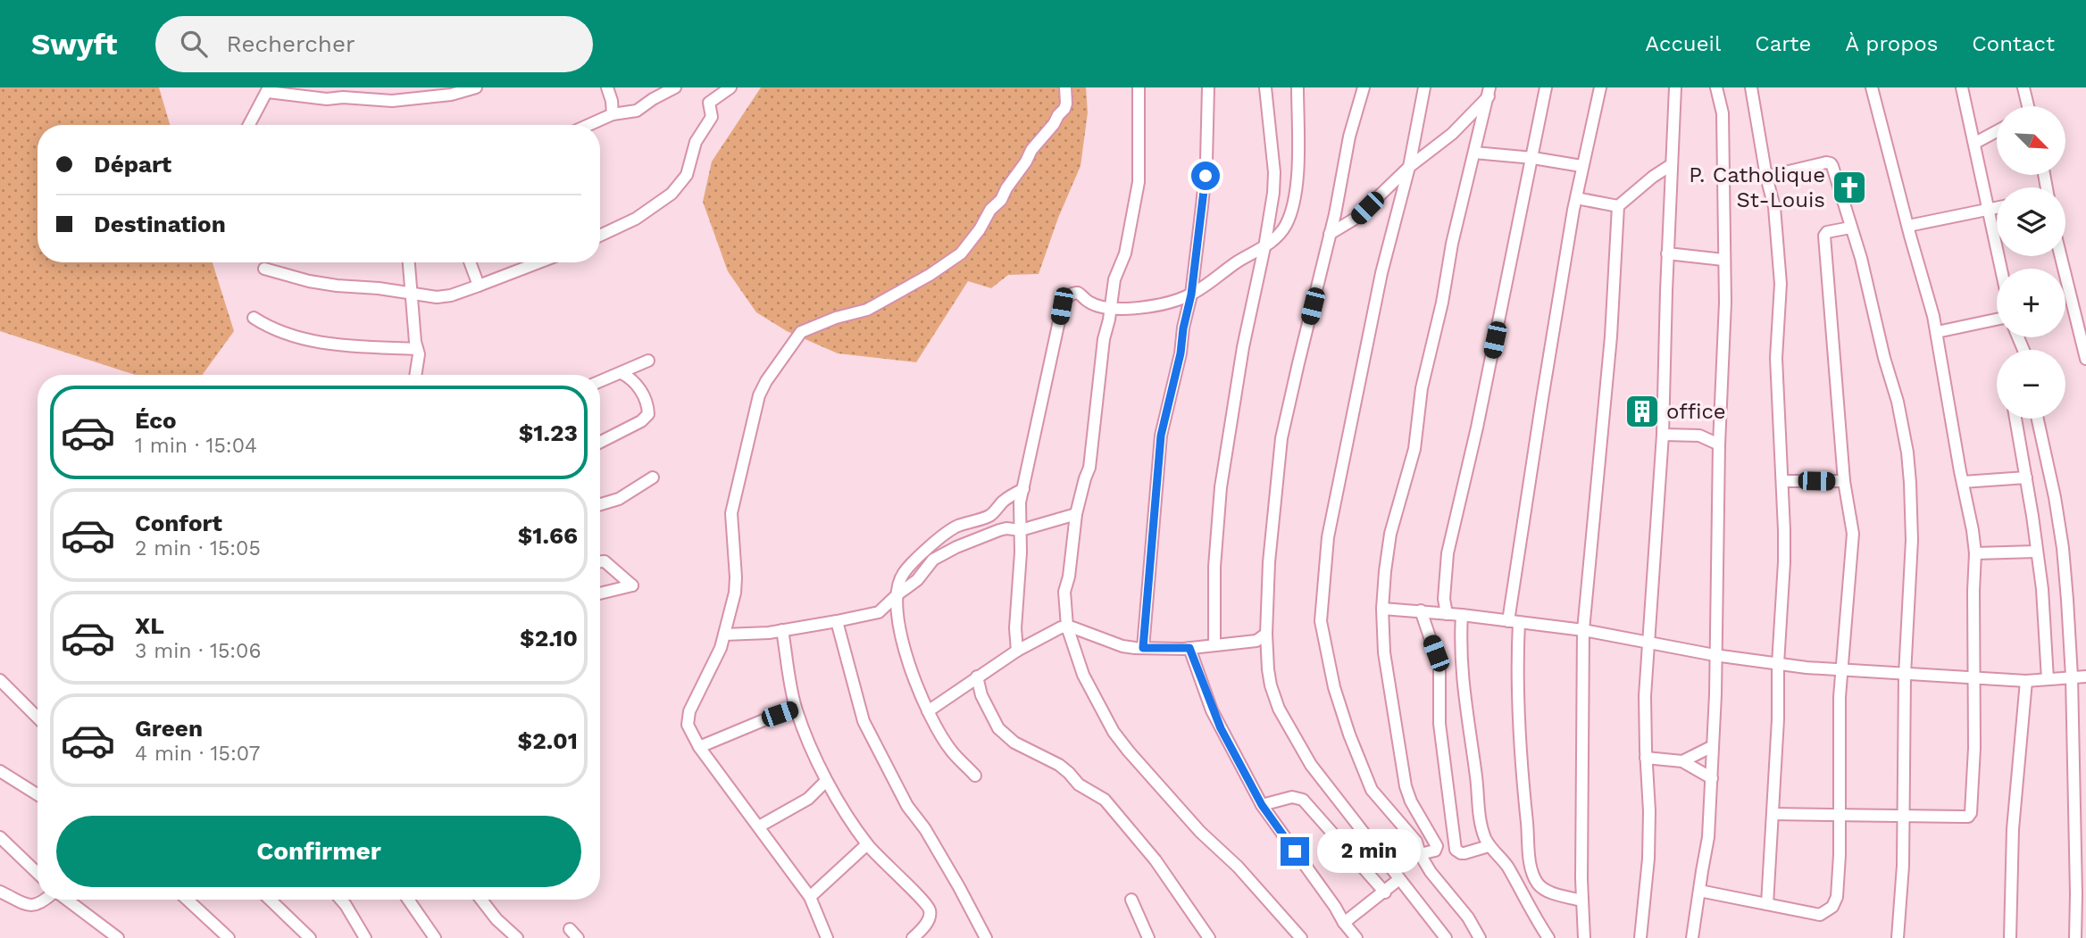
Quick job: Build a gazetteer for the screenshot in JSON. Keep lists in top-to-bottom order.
{
  "places": {
    "church": ["P. Catholique St-Louis"],
    "building": ["office"]
  },
  "north": "bottom right",
  "page": {
    "header": "Swyft",
    "search": "Rechercher",
    "nav": [
      "Accueil",
      "Carte",
      "À propos",
      "Contact"
    ],
    "map_buttons": ["+", "−"],
    "banner": ["Départ", "Destination"],
    "list": [
      {
        "name": "Éco",
        "note": "1 min · 15:04",
        "value": "$1.23"
      },
      {
        "name": "Confort",
        "note": "2 min · 15:05",
        "value": "$1.66"
      },
      {
        "name": "XL",
        "note": "3 min · 15:06",
        "value": "$2.10"
      },
      {
        "name": "Green",
        "note": "4 min · 15:07",
        "value": "$2.01"
      }
    ],
    "buttons": "Confirmer",
    "bubble": "2 min"
  }
}
